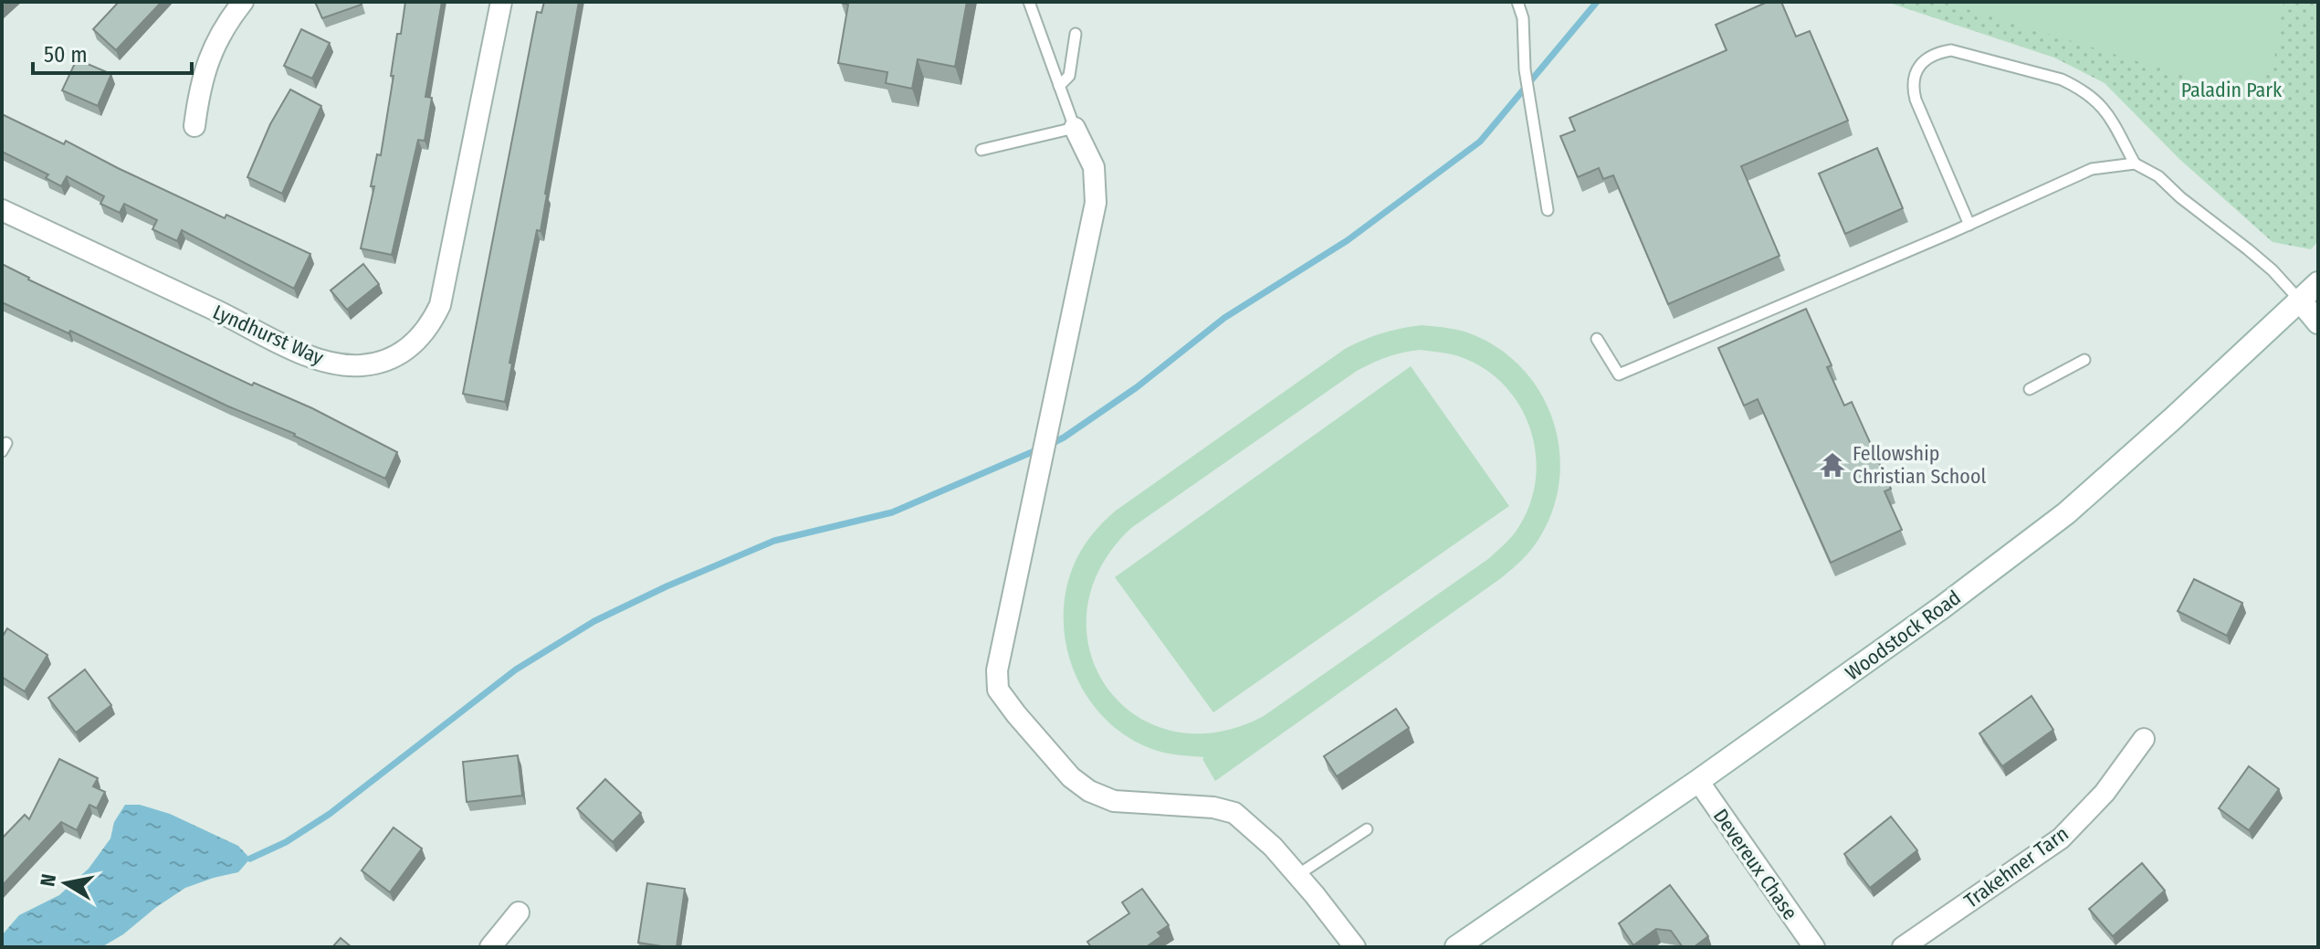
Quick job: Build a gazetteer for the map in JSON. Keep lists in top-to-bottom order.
{
  "streets": {
    "street": [
      "Lyndhurst Way",
      "Woodstock Road",
      "Devereux Chase",
      "Trakehner Tarn"
    ]
  },
  "crossings": [
    ["Woodstock Road", "Devereux Chase"]
  ],
  "parks": ["Paladin Park"],
  "places": {
    "temple": ["Fellowship Christian School"]
  },
  "scale_bar": "50 m",
  "north": "left"
}
